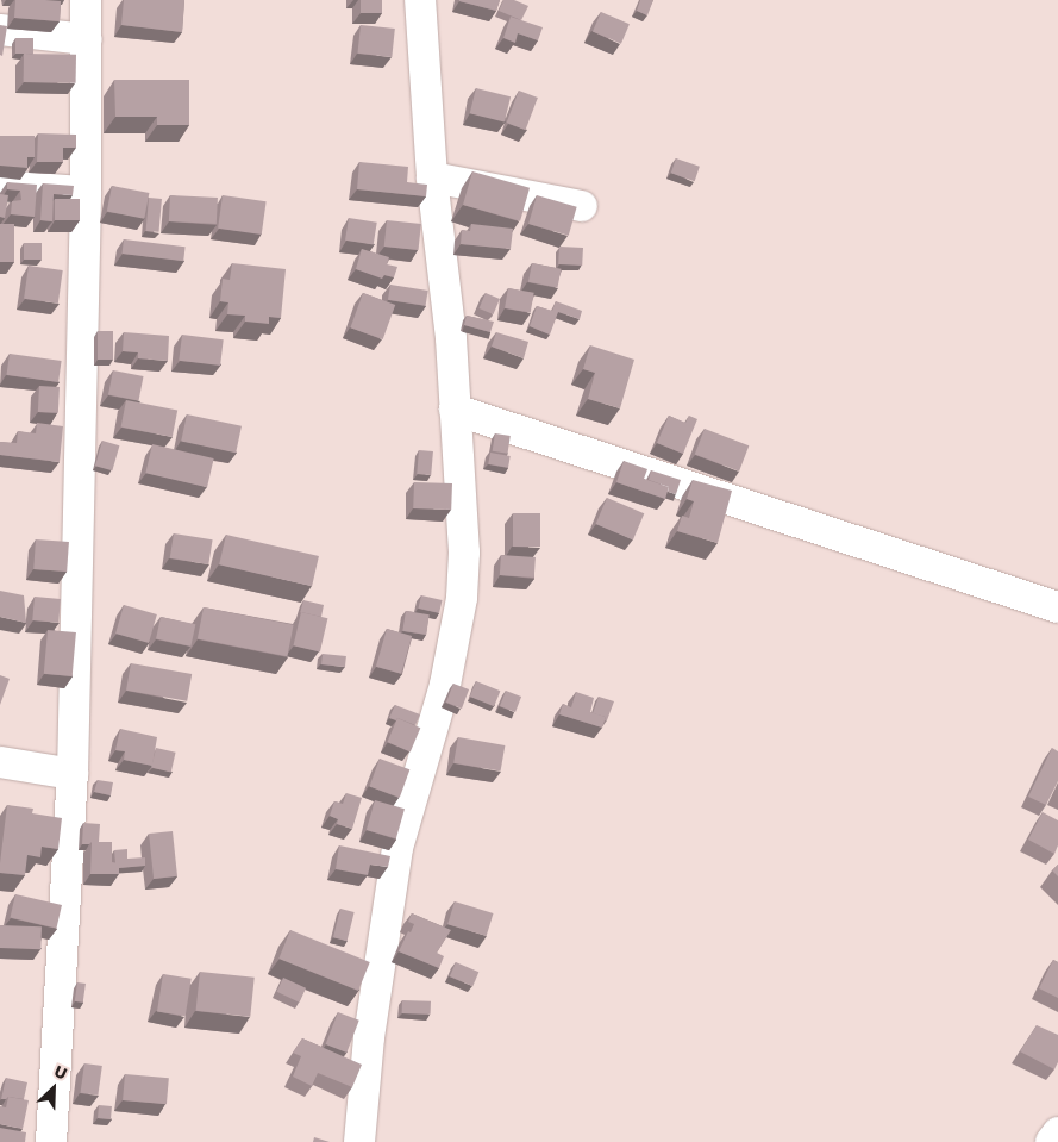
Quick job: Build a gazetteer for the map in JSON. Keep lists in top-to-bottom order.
{
  "north": "top right"
}
